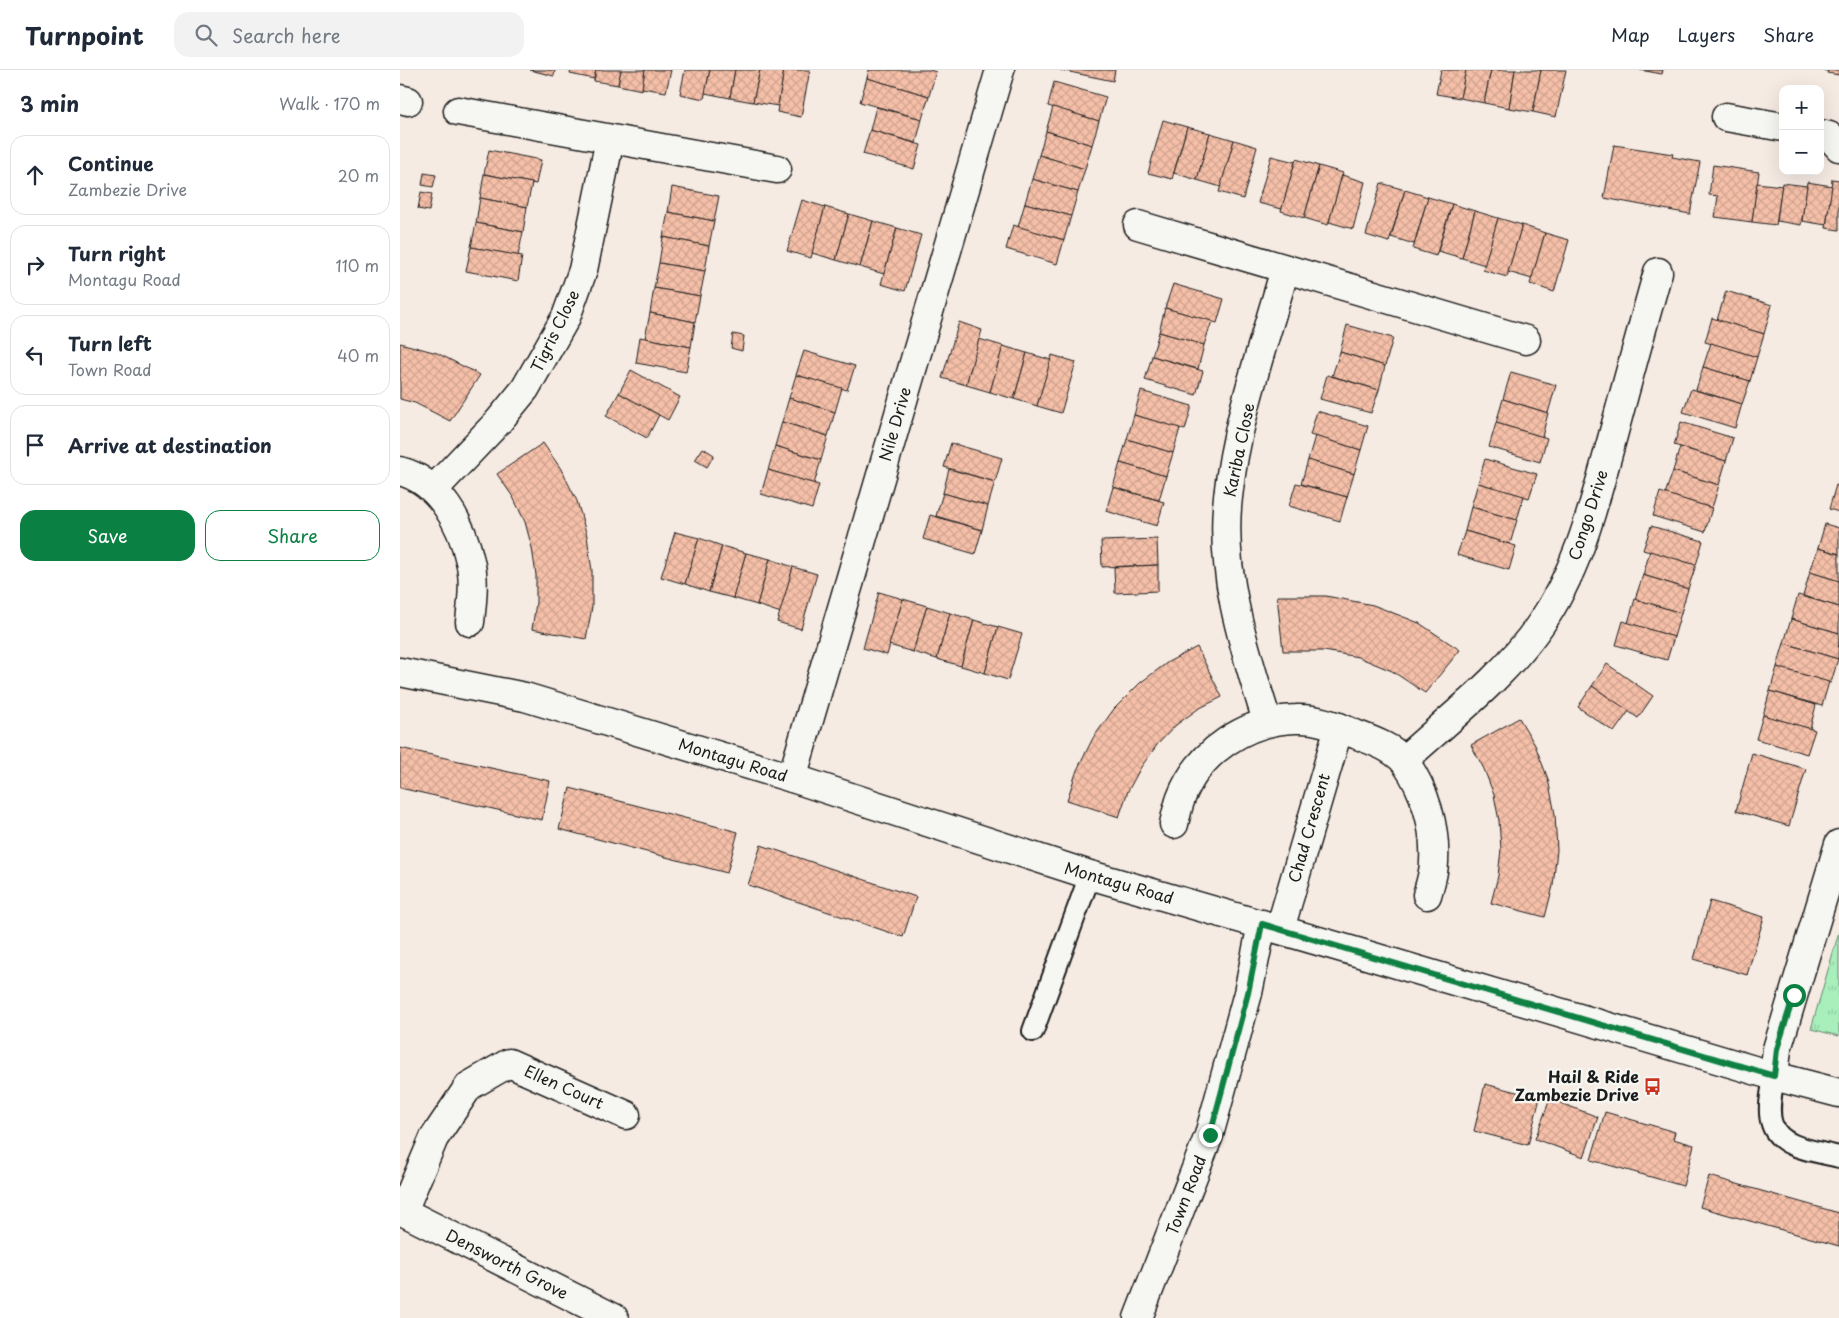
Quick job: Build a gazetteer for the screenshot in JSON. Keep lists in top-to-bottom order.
{
  "streets": {
    "street": [
      "Tigris Close",
      "Nile Drive",
      "Kariba Close",
      "Congo Drive",
      "Montagu Road",
      "Chad Crescent",
      "Ellen Court",
      "Town Road",
      "Densworth Grove"
    ]
  },
  "crossings": [
    ["Nile Drive", "Montagu Road"],
    ["Montagu Road", "Chad Crescent"],
    ["Montagu Road", "Town Road"],
    ["Chad Crescent", "Town Road"],
    ["Ellen Court", "Densworth Grove"]
  ],
  "places": {
    "bus stop": ["Hail & Ride Zambezie Drive"]
  },
  "page": {
    "header": "Turnpoint",
    "search": "Search here",
    "nav": ["Map", "Layers", "Share"],
    "heading": ["3 min", "Walk · 170 m"],
    "map_buttons": ["+", "−"],
    "list": [
      ["Continue", "Zambezie Drive", "20 m"],
      ["Turn right", "Montagu Road", "110 m"],
      ["Turn left", "Town Road", "40 m"],
      "Arrive at destination"
    ],
    "buttons": ["Save", "Share"]
  }
}
